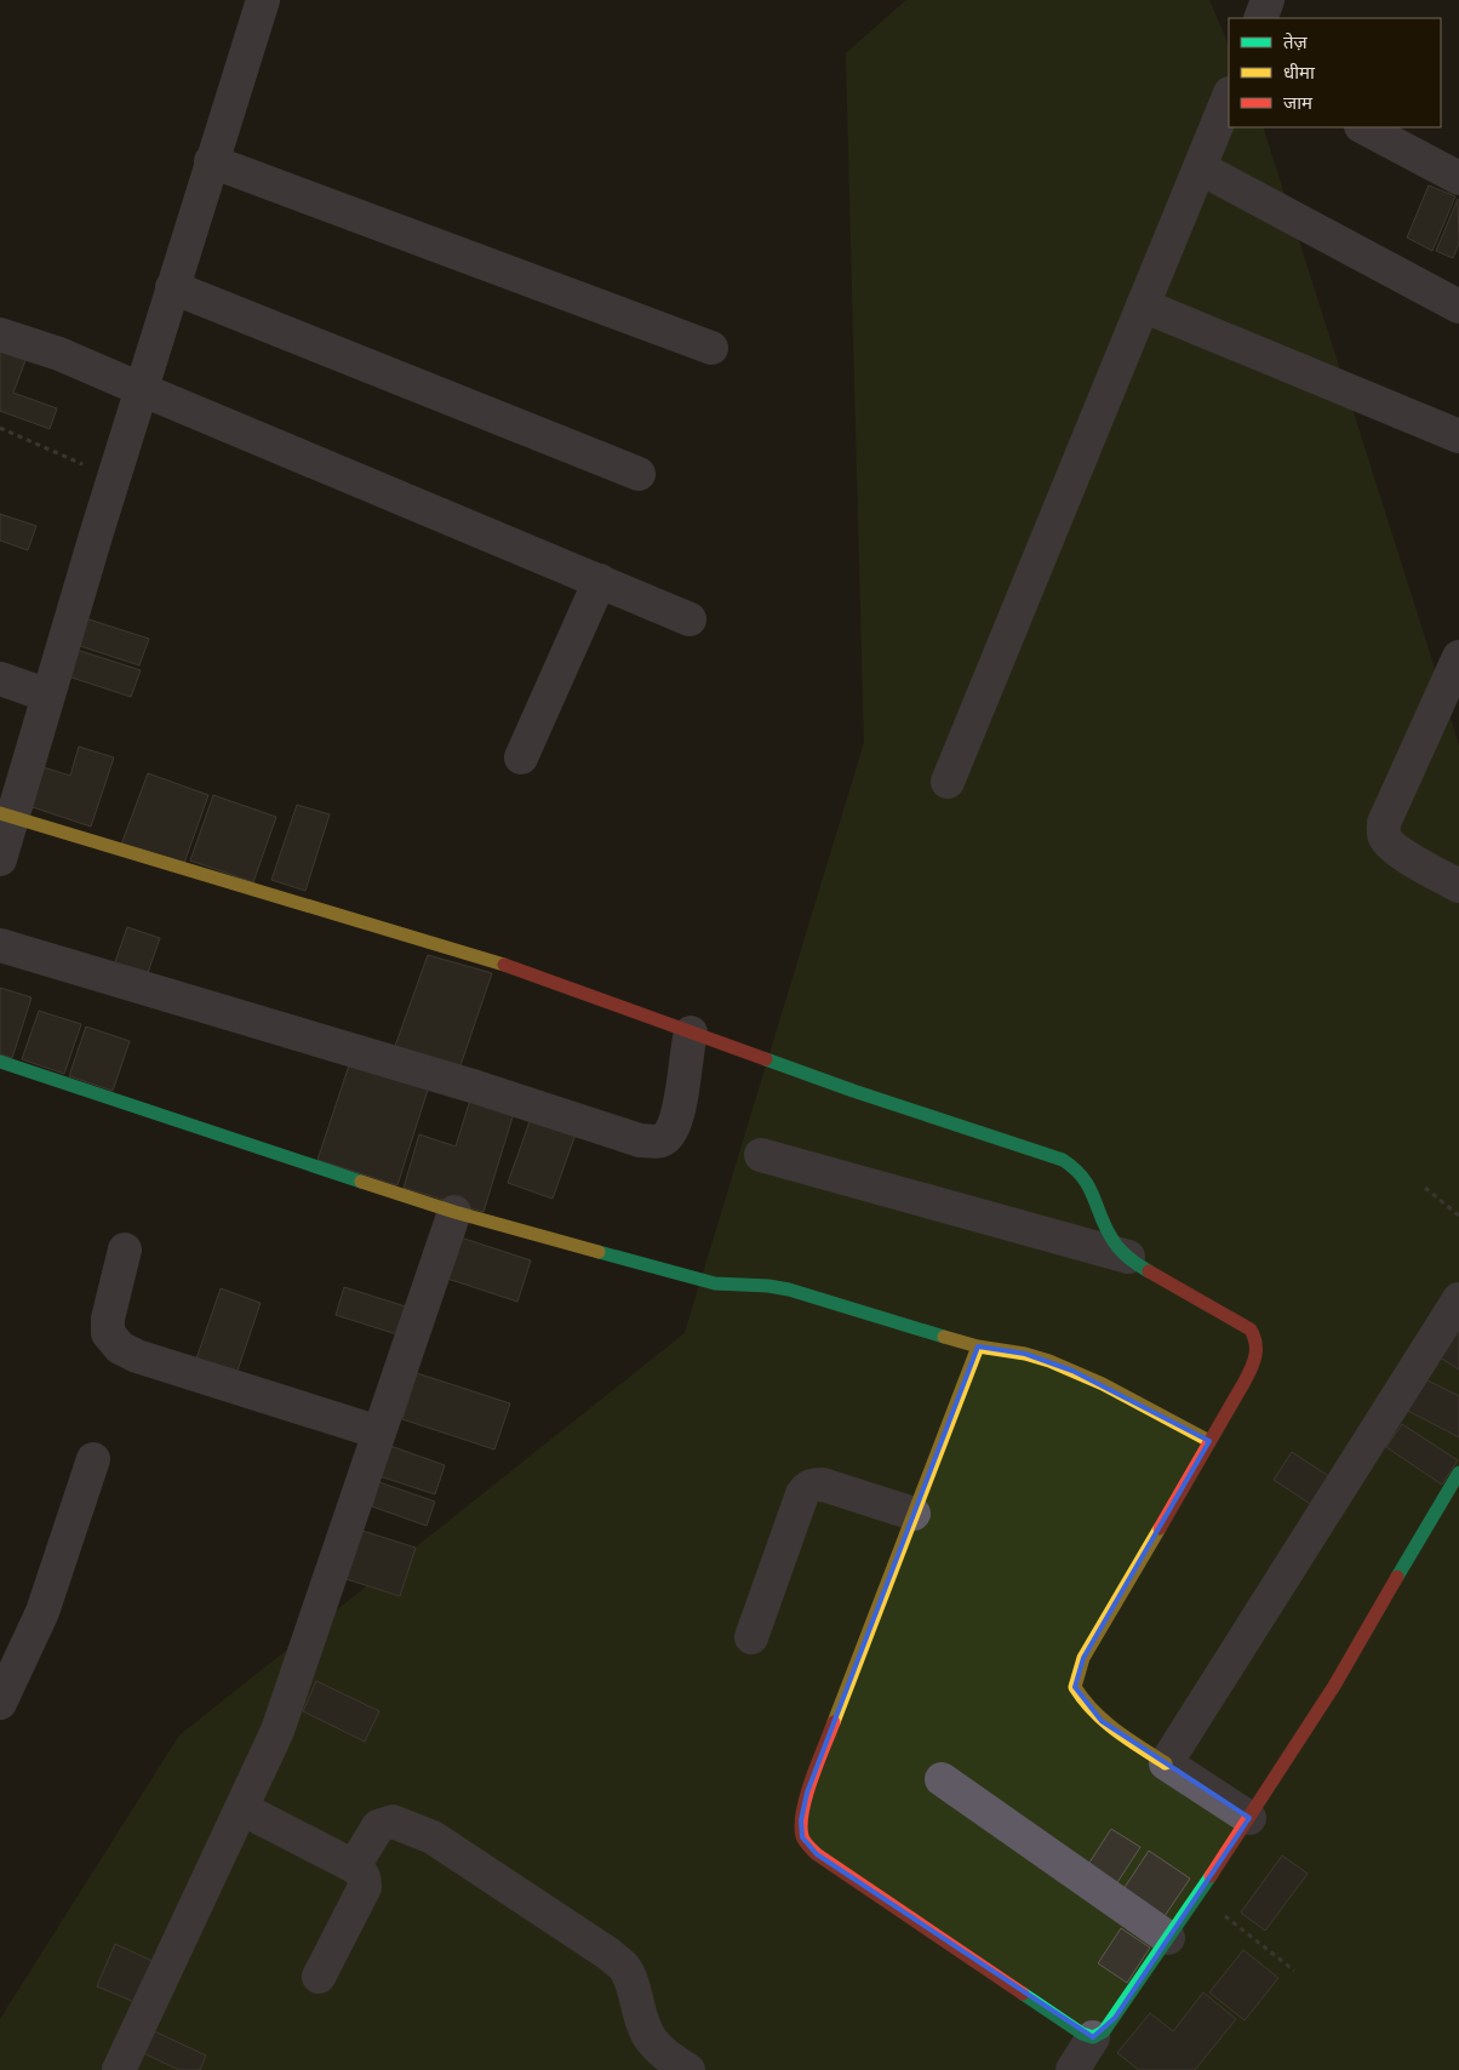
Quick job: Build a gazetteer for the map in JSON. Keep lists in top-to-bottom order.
{
  "legend": ["तेज़", "धीमा", "जाम"]
}
